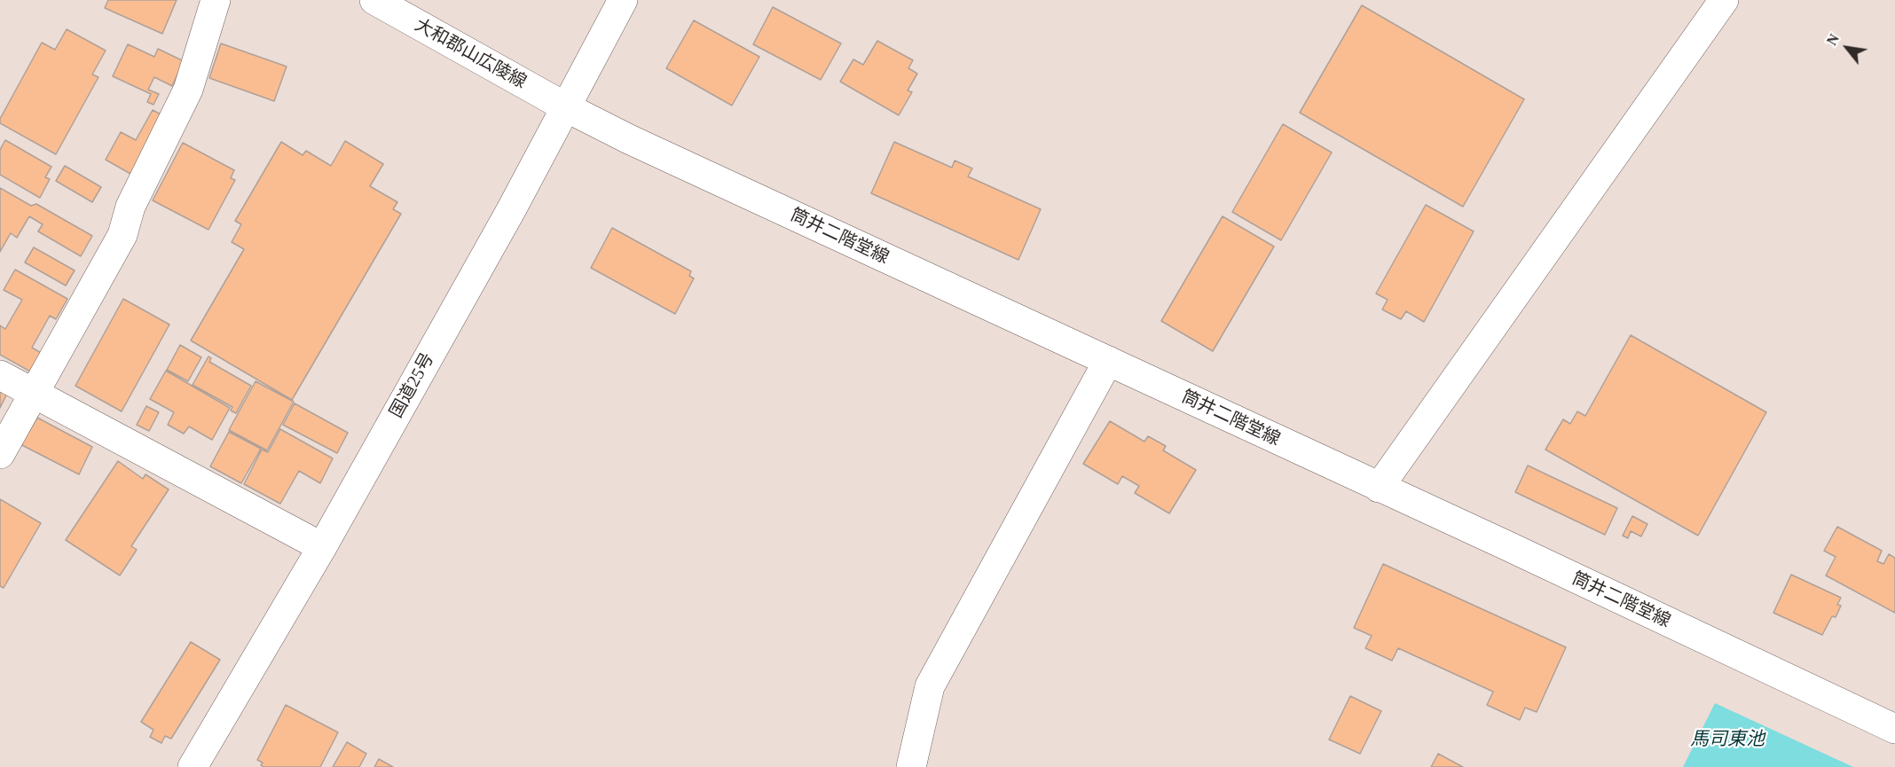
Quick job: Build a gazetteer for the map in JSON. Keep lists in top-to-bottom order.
{
  "streets": {
    "main road": ["大和郡山広陵線", "筒井二階堂線", "国道25号"]
  },
  "crossings": [
    ["大和郡山広陵線", "筒井二階堂線"],
    ["大和郡山広陵線", "国道25号"],
    ["筒井二階堂線", "国道25号"]
  ],
  "water": ["馬司東池"],
  "north": "top left"
}
